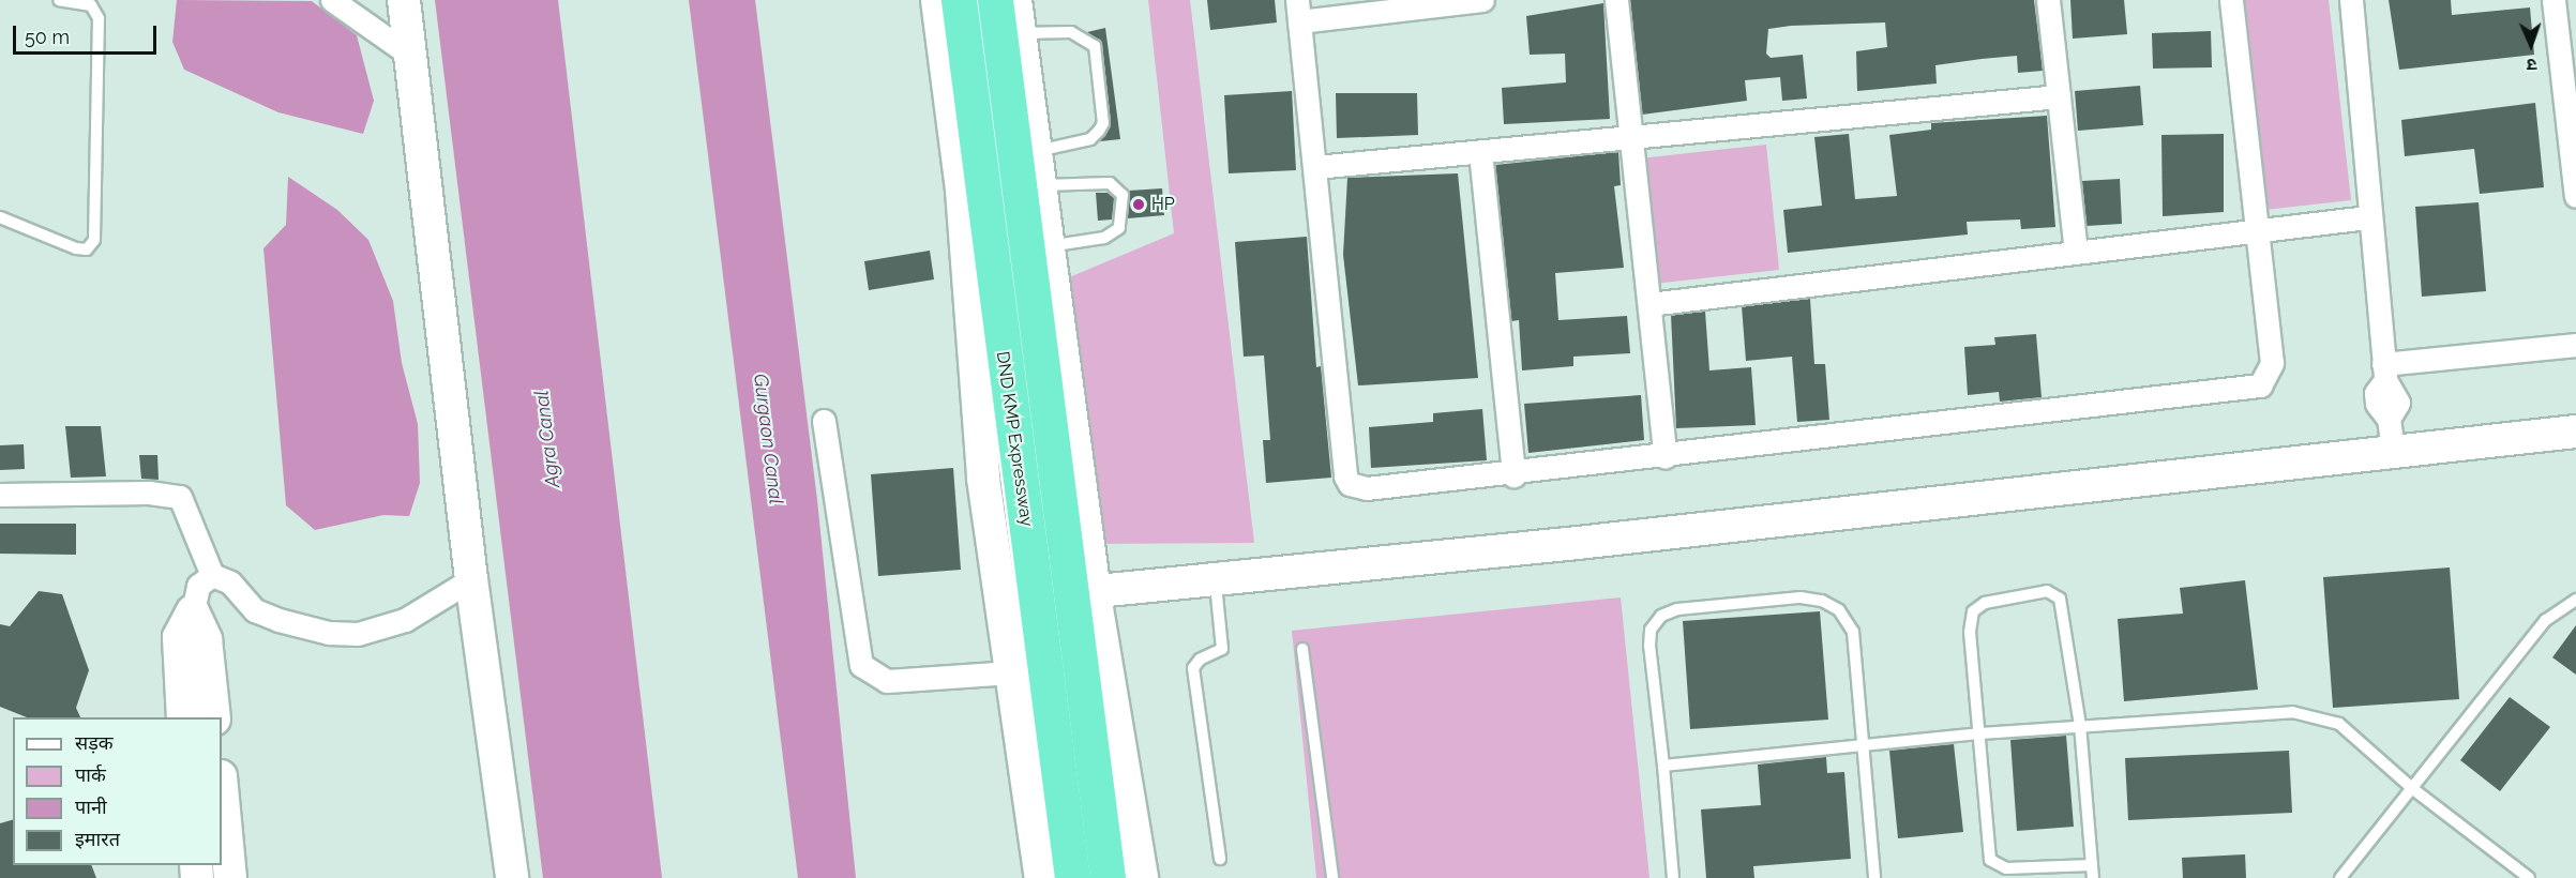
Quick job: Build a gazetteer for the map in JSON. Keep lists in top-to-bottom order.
{
  "streets": {
    "highway": ["DND KMP Expressway"]
  },
  "water": ["Agra Canal", "Gurgaon Canal"],
  "places": ["HP"],
  "legend": [
    "सड़क",
    "पार्क",
    "पानी",
    "इमारत"
  ],
  "scale_bar": "50 m",
  "north": "bottom"
}
